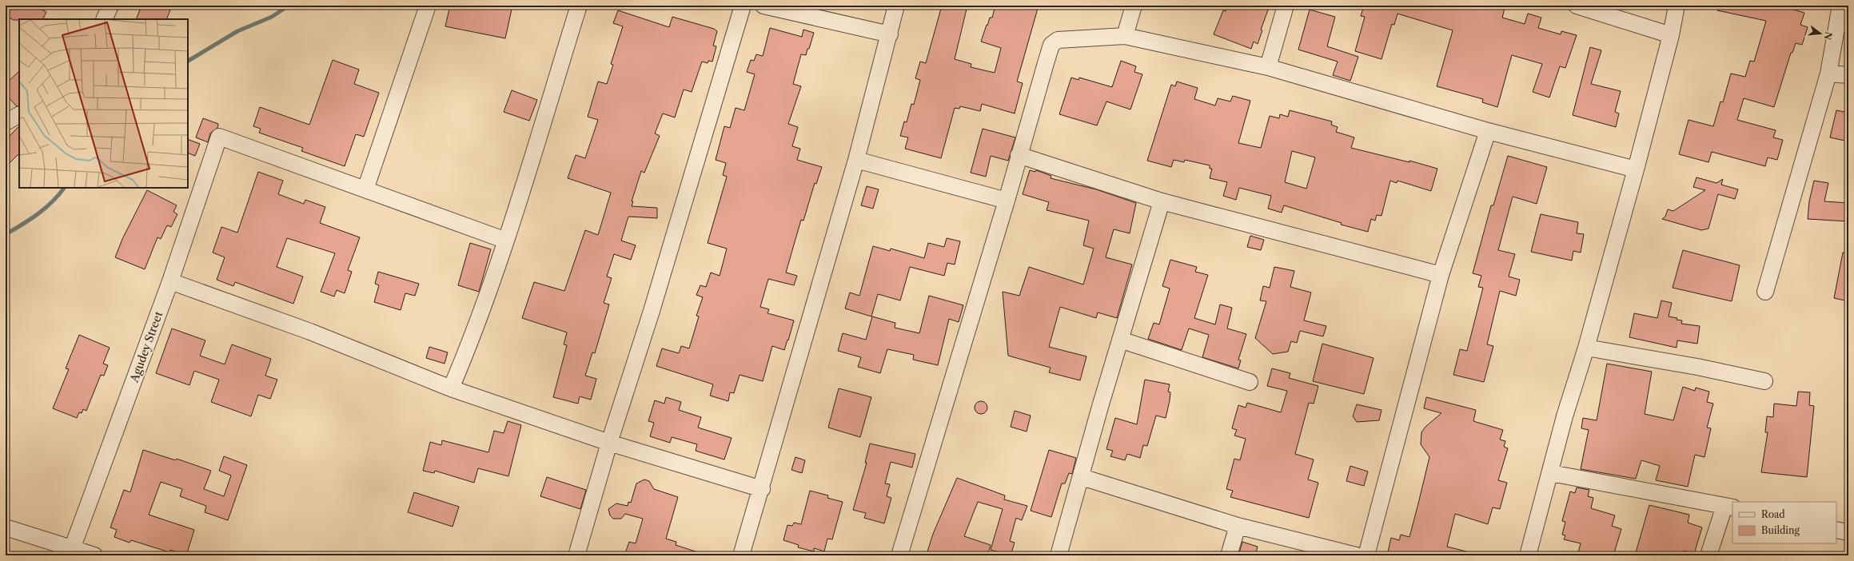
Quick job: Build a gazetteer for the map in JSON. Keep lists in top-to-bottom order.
{
  "streets": {
    "street": ["Agudey Street"]
  },
  "legend": ["Road", "Building"],
  "north": "right"
}
